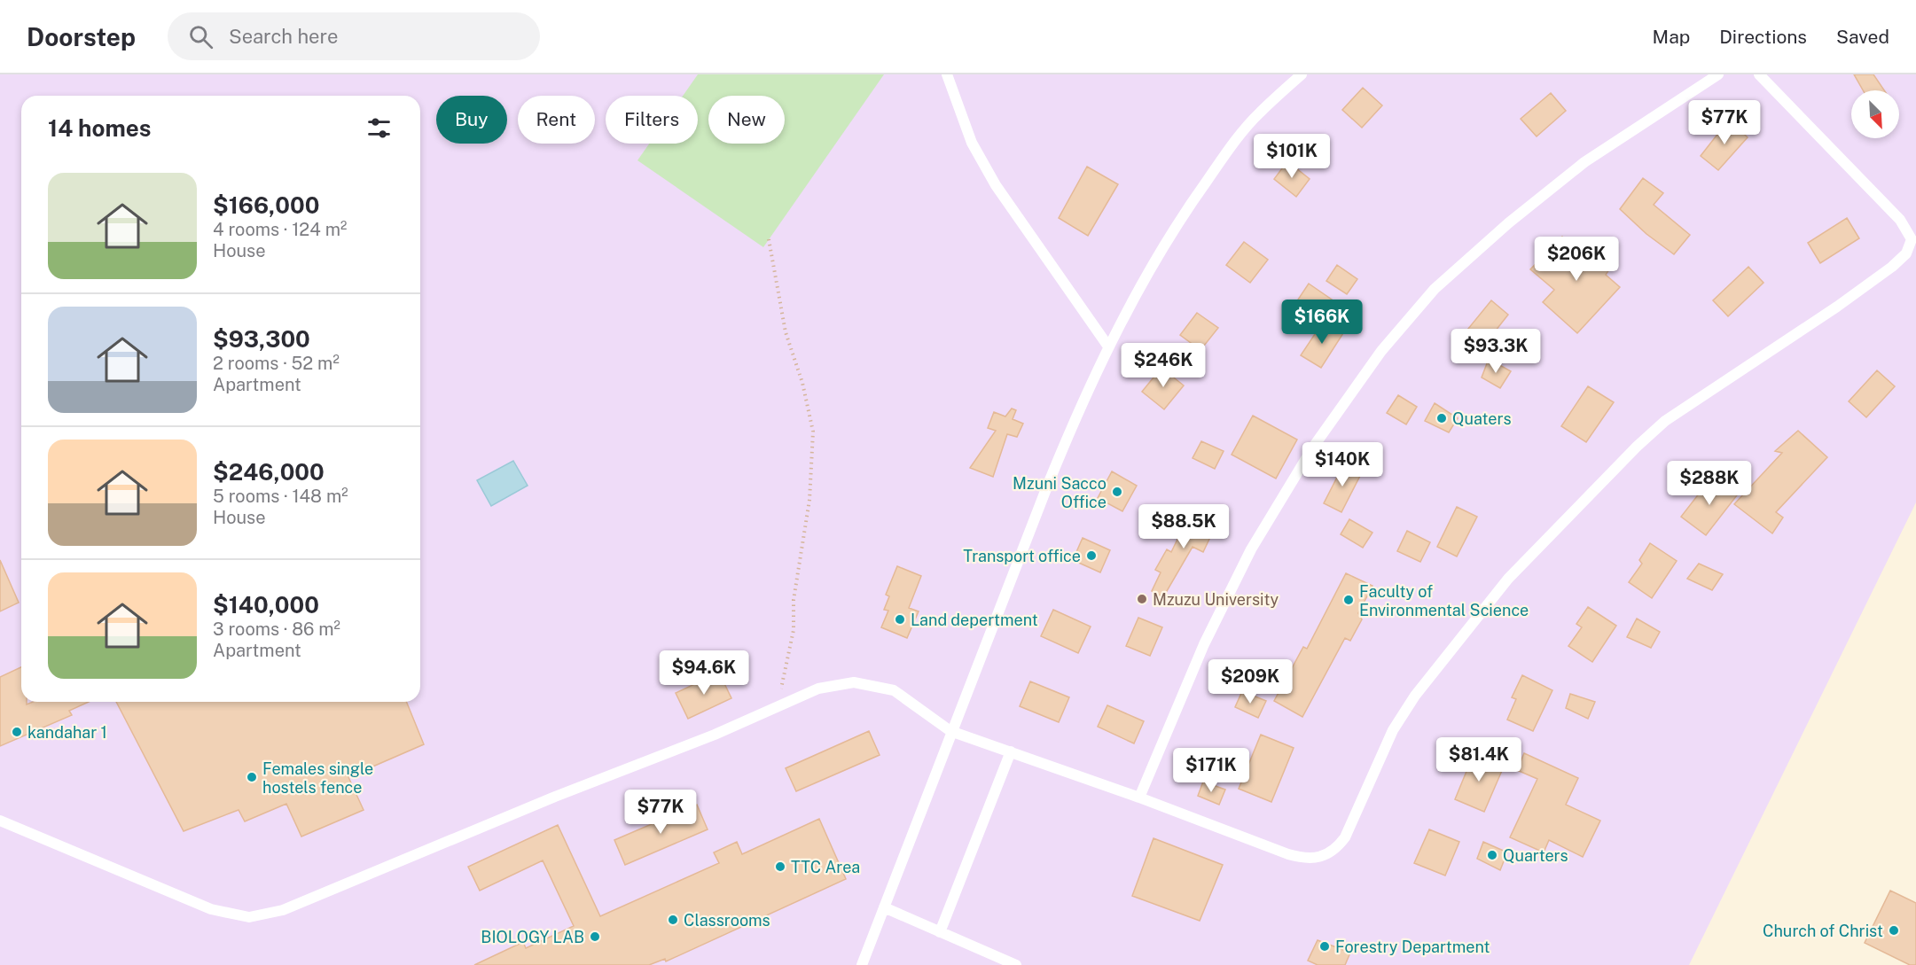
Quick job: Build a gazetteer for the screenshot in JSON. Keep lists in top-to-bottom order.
{
  "places": [
    "Quaters",
    "Mzuni Sacco Office",
    "Transport office",
    "Mzuzu University",
    "Faculty of Environmental Science",
    "Land depertment",
    "kandahar 1",
    "Females single hostels fence",
    "Quarters",
    "TTC Area",
    "Classrooms",
    "Church of Christ",
    "BIOLOGY LAB",
    "Forestry Department"
  ],
  "north": "bottom right",
  "page": {
    "header": "Doorstep",
    "search": "Search here",
    "nav": ["Map", "Directions", "Saved"],
    "chip": [
      "Buy",
      "Rent",
      "Filters",
      "New"
    ],
    "heading": "14 homes",
    "price": [
      "$77K",
      "$101K",
      "$206K",
      "$166K",
      "$93.3K",
      "$246K",
      "$140K",
      "$288K",
      "$88.5K",
      "$94.6K",
      "$209K",
      "$81.4K",
      "$171K",
      "$77K"
    ],
    "list": [
      {
        "name": "$166,000",
        "note": "4 rooms · 124 m² · House"
      },
      {
        "name": "$93,300",
        "note": "2 rooms · 52 m² · Apartment"
      },
      {
        "name": "$246,000",
        "note": "5 rooms · 148 m² · House"
      },
      {
        "name": "$140,000",
        "note": "3 rooms · 86 m² · Apartment"
      }
    ]
  }
}
